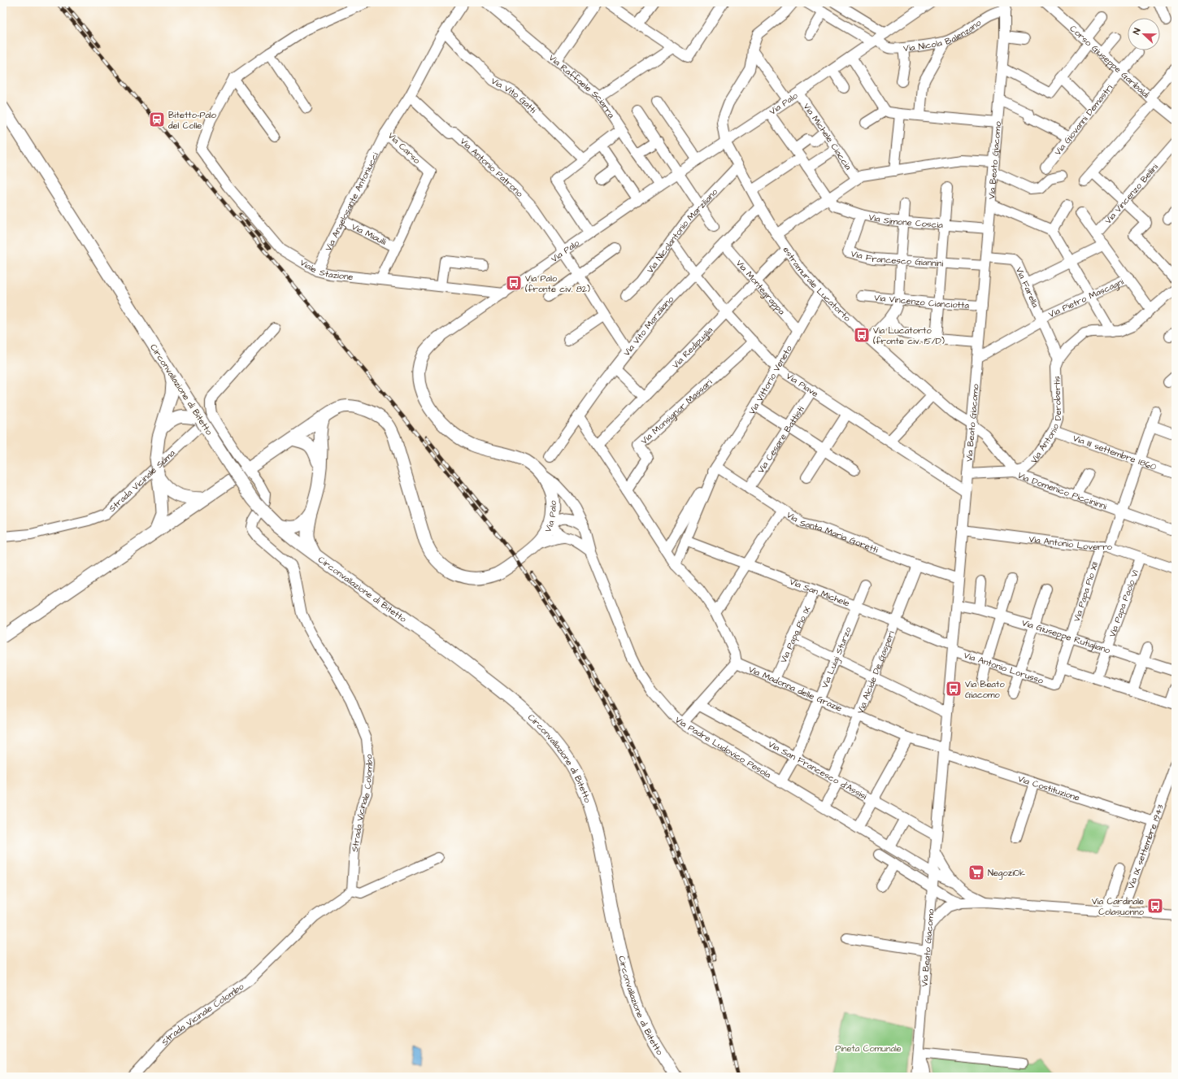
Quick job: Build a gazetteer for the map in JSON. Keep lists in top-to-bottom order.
{
  "streets": {
    "main road": ["Via Palo", "Circonvallazione di Bitetto"],
    "street": [
      "Via Nicola Balenzano",
      "Corso Giuseppe Garibaldi",
      "Via Raffaele Sciarra",
      "Via Vito Gatti",
      "Via Giovanni Demastri",
      "Via Michele Ciaccia",
      "Via Carso",
      "Via Beato Giacomo",
      "Via Antonio Patrono",
      "Via Vincenzo Bellini",
      "Via Angelosante Antoniucci",
      "Via Simone Coscia",
      "Via Nicolantonio Marziliano",
      "Via Miaulli",
      "Via Francesco Giannini",
      "Viale Stazione",
      "estramurale Lucatorto",
      "Via Montegrappa",
      "Via Farella",
      "Via Pietro Mascagni",
      "Via Vincenzo Cianciotta",
      "Via Vito Marziliano",
      "Via Redipuglia",
      "Via Vittorio Veneto",
      "Via Piave",
      "Via Monsignor Massari",
      "Via Antonio Derobertis",
      "Via Cesare Battisti",
      "Via III settembre 1860",
      "Strada Vicinale Suma",
      "Via Domenico Piccininni",
      "Via Santa Maria Goretti",
      "Via Antonio Loverro",
      "Via San Michele",
      "Via Papa Pio XII",
      "Via Papa Paolo VI",
      "Via Papa Pio IX",
      "Via Giuseppe Rutigliano",
      "Via Luigi Sturzo",
      "Via Antonio Lorusso",
      "Via Alcide De Gasperi",
      "Via Madonna delle Grazie",
      "Via Padre Ludovico Pesola",
      "Via San Francesco d'Assisi",
      "Via Costituzione",
      "Strada Vicinale Colombo",
      "Via IX settembre 1943"
    ]
  },
  "crossings": [
    ["Via Nicola Balenzano", "Via Palo"],
    ["Via Nicola Balenzano", "Via Beato Giacomo"],
    ["Corso Giuseppe Garibaldi", "Via Giovanni Demastri"],
    ["Via Raffaele Sciarra", "Via Palo"],
    ["Via Vito Gatti", "Via Carso"],
    ["Via Palo", "Via Michele Ciaccia"],
    ["Via Palo", "Via Antonio Patrono"],
    ["Via Palo", "Via Simone Coscia"],
    ["Via Palo", "Viale Stazione"],
    ["Via Palo", "estramurale Lucatorto"],
    ["Via Palo", "Via Padre Ludovico Pesola"],
    ["Via Palo", "Strada Vicinale Colombo"],
    ["Via Carso", "Via Antonio Patrono"],
    ["Via Carso", "Via Angelosante Antoniucci"],
    ["Via Carso", "Via Miaulli"],
    ["Via Carso", "Viale Stazione"],
    ["Via Beato Giacomo", "Via Simone Coscia"],
    ["Via Beato Giacomo", "Via Francesco Giannini"],
    ["Via Beato Giacomo", "estramurale Lucatorto"],
    ["Via Beato Giacomo", "Via Farella"],
    ["Via Beato Giacomo", "Via Pietro Mascagni"],
    ["Via Beato Giacomo", "Via Vincenzo Cianciotta"],
    ["Via Beato Giacomo", "Via Piave"],
    ["Via Beato Giacomo", "Via Antonio Derobertis"],
    ["Via Beato Giacomo", "Via Domenico Piccininni"],
    ["Via Beato Giacomo", "Via Santa Maria Goretti"],
    ["Via Beato Giacomo", "Via Antonio Loverro"],
    ["Via Beato Giacomo", "Via San Michele"],
    ["Via Beato Giacomo", "Via Giuseppe Rutigliano"],
    ["Via Beato Giacomo", "Via Antonio Lorusso"],
    ["Via Beato Giacomo", "Via Madonna delle Grazie"],
    ["Via Beato Giacomo", "Via Padre Ludovico Pesola"],
    ["Via Beato Giacomo", "Via San Francesco d'Assisi"],
    ["Via Beato Giacomo", "Via Costituzione"],
    ["Via Antonio Patrono", "Via Vito Marziliano"],
    ["Via Angelosante Antoniucci", "Via Miaulli"],
    ["Via Angelosante Antoniucci", "Viale Stazione"],
    ["Via Simone Coscia", "Via Francesco Giannini"],
    ["Via Nicolantonio Marziliano", "estramurale Lucatorto"],
    ["Via Nicolantonio Marziliano", "Via Piave"],
    ["Via Francesco Giannini", "Via Farella"],
    ["estramurale Lucatorto", "Via Vito Marziliano"],
    ["estramurale Lucatorto", "Via Redipuglia"],
    ["estramurale Lucatorto", "Via Vittorio Veneto"],
    ["estramurale Lucatorto", "Via Domenico Piccininni"],
    ["Via Montegrappa", "Via Vito Marziliano"],
    ["Via Montegrappa", "Via Redipuglia"],
    ["Via Montegrappa", "Via Vittorio Veneto"],
    ["Via Farella", "Via Pietro Mascagni"],
    ["Via Farella", "Via Antonio Derobertis"],
    ["Via Vito Marziliano", "Via Piave"],
    ["Via Redipuglia", "Via Piave"],
    ["Via Vittorio Veneto", "Via Piave"],
    ["Via Vittorio Veneto", "Via Santa Maria Goretti"],
    ["Via Vittorio Veneto", "Via San Michele"],
    ["Via Piave", "Via Monsignor Massari"],
    ["Via Piave", "Via Cesare Battisti"],
    ["Via Antonio Derobertis", "Via III settembre 1860"],
    ["Via Antonio Derobertis", "Via Domenico Piccininni"],
    ["Via Cesare Battisti", "Via Santa Maria Goretti"],
    ["Strada Vicinale Suma", "Strada Vicinale Colombo"],
    ["Via Santa Maria Goretti", "Via Alcide De Gasperi"],
    ["Via Antonio Loverro", "Via Papa Pio XII"],
    ["Via Antonio Loverro", "Via Papa Paolo VI"],
    ["Via San Michele", "Via Papa Pio IX"],
    ["Via San Michele", "Via Luigi Sturzo"],
    ["Via San Michele", "Via Antonio Lorusso"],
    ["Via San Michele", "Via Alcide De Gasperi"],
    ["Via Papa Pio XII", "Via Giuseppe Rutigliano"],
    ["Via Papa Pio XII", "Via Antonio Lorusso"],
    ["Via Papa Paolo VI", "Via Giuseppe Rutigliano"],
    ["Via Papa Pio IX", "Via Madonna delle Grazie"],
    ["Via Luigi Sturzo", "Via Madonna delle Grazie"],
    ["Via Luigi Sturzo", "Via Padre Ludovico Pesola"],
    ["Via Luigi Sturzo", "Via San Francesco d'Assisi"],
    ["Via Alcide De Gasperi", "Via Madonna delle Grazie"],
    ["Via Alcide De Gasperi", "Via Padre Ludovico Pesola"],
    ["Via Alcide De Gasperi", "Via San Francesco d'Assisi"],
    ["Via Madonna delle Grazie", "Via Costituzione"],
    ["Via Costituzione", "Via IX settembre 1943"]
  ],
  "parks": ["Pineta Comunale"],
  "places": {
    "station": ["Bitetto-Palo del Colle"],
    "bus stop": [
      "Via Palo (fronte civ. 82)",
      "Via Lucatorto (fronte civ. 15/D)",
      "Via Beato Giacomo",
      "Via Cardinale Colasuonno"
    ],
    "supermarket": ["NegoziOk"]
  },
  "north": "left"
}
